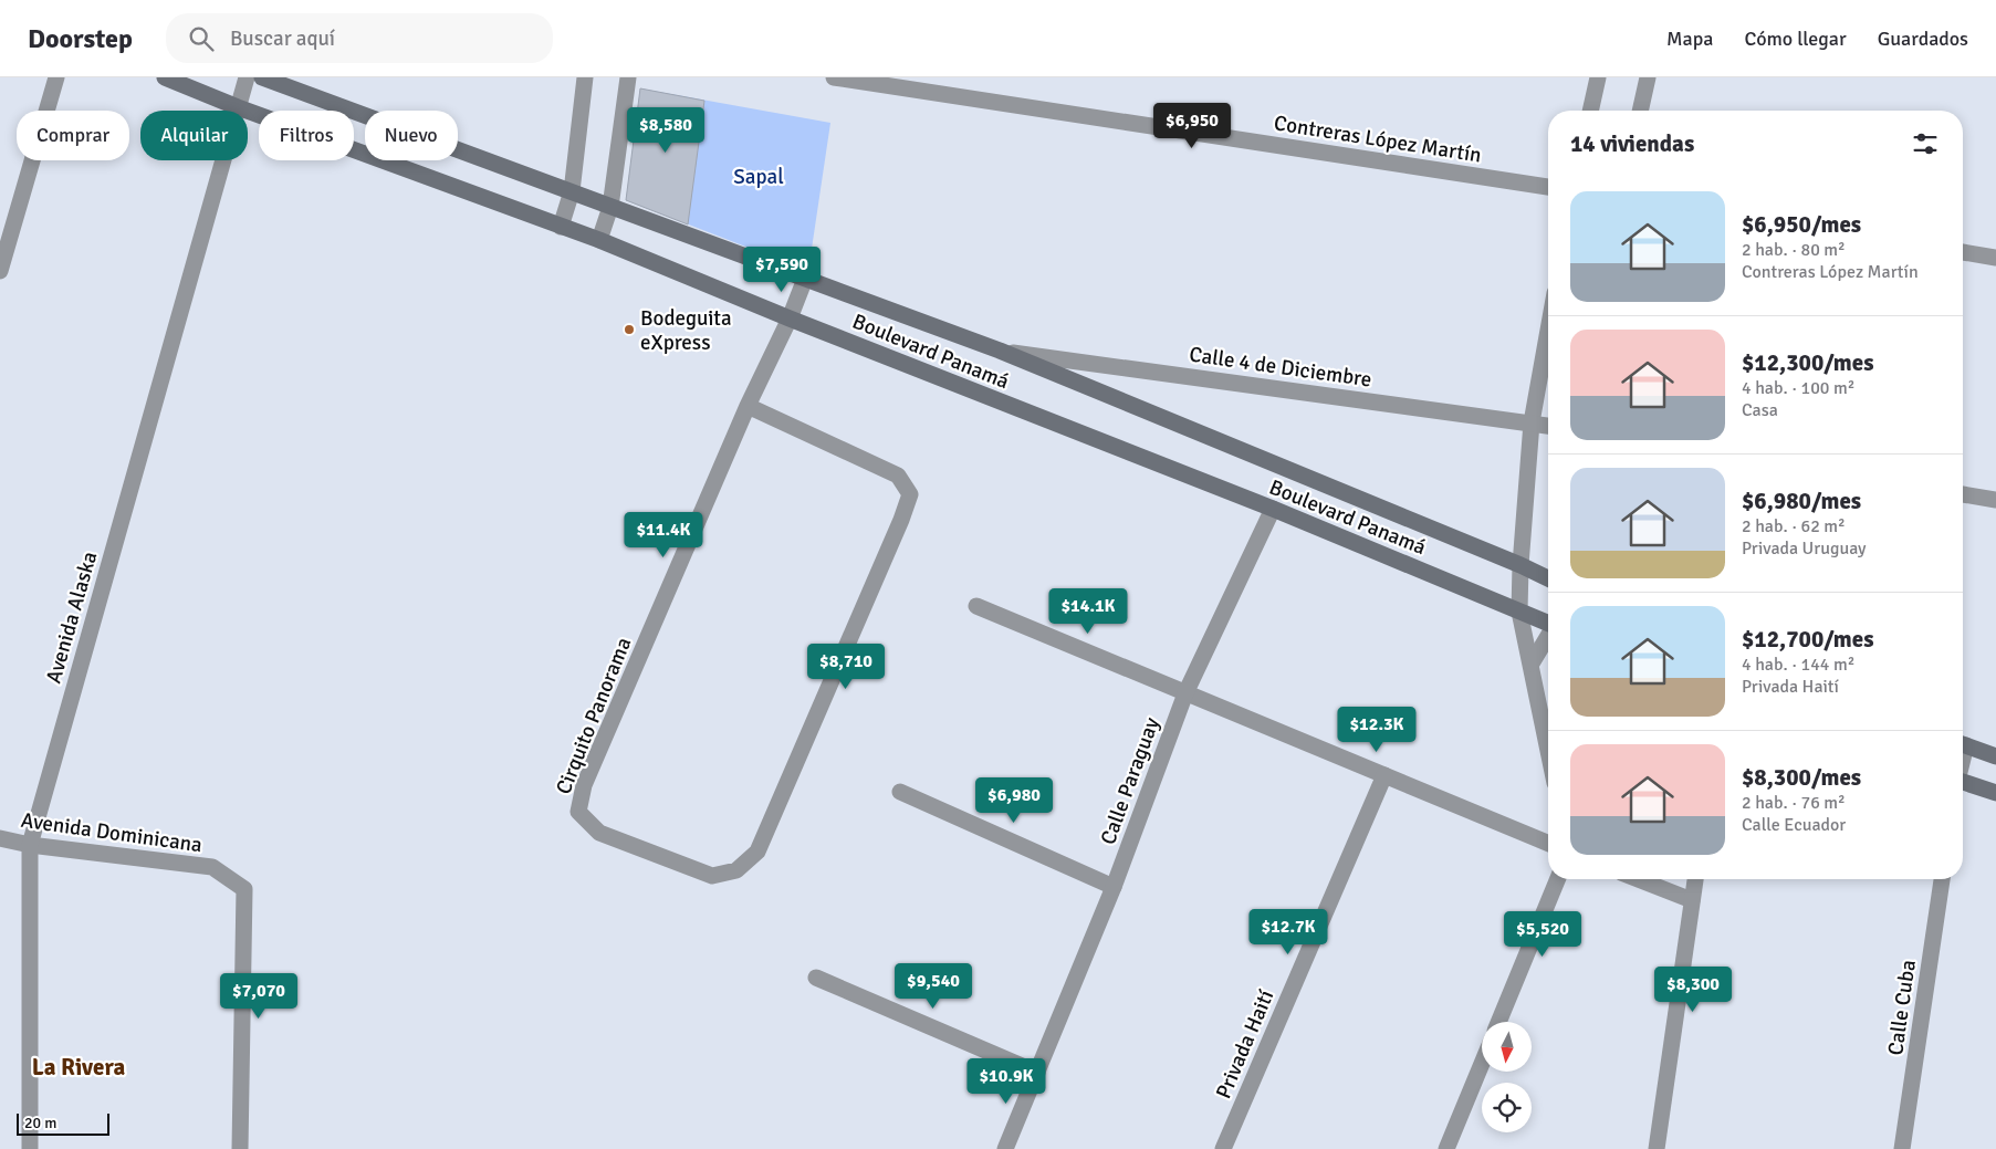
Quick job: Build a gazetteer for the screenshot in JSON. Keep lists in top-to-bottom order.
{
  "streets": {
    "street": [
      "Contreras López Martín",
      "Boulevard Panamá",
      "Calle 4 de Diciembre",
      "Avenida Alaska",
      "Cirquito Panorama",
      "Calle Paraguay",
      "Avenida Dominicana",
      "Calle Cuba",
      "Privada Haití"
    ]
  },
  "crossings": [
    ["Boulevard Panamá", "Calle 4 de Diciembre"],
    ["Boulevard Panamá", "Avenida Alaska"],
    ["Boulevard Panamá", "Cirquito Panorama"],
    ["Boulevard Panamá", "Calle Paraguay"],
    ["Avenida Alaska", "Avenida Dominicana"]
  ],
  "districts": ["La Rivera"],
  "parks": ["Sapal"],
  "places": ["Bodeguita eXpress"],
  "scale_bar": "20 m",
  "north": "bottom",
  "page": {
    "header": "Doorstep",
    "search": "Buscar aquí",
    "nav": ["Mapa", "Cómo llegar", "Guardados"],
    "price": [
      "$6,950",
      "$8,580",
      "$7,590",
      "$11.4K",
      "$14.1K",
      "$8,710",
      "$12.3K",
      "$6,980",
      "$12.7K",
      "$5,520",
      "$9,540",
      "$8,300",
      "$7,070",
      "$10.9K"
    ],
    "chip": [
      "Comprar",
      "Alquilar",
      "Filtros",
      "Nuevo"
    ],
    "heading": "14 viviendas",
    "list": [
      {
        "name": "$6,950/mes",
        "note": "2 hab. · 80 m² · Contreras López Martín"
      },
      {
        "name": "$12,300/mes",
        "note": "4 hab. · 100 m² · Casa"
      },
      {
        "name": "$6,980/mes",
        "note": "2 hab. · 62 m² · Privada Uruguay"
      },
      {
        "name": "$12,700/mes",
        "note": "4 hab. · 144 m² · Privada Haití"
      },
      {
        "name": "$8,300/mes",
        "note": "2 hab. · 76 m² · Calle Ecuador"
      }
    ],
    "scale": "20 m"
  }
}
